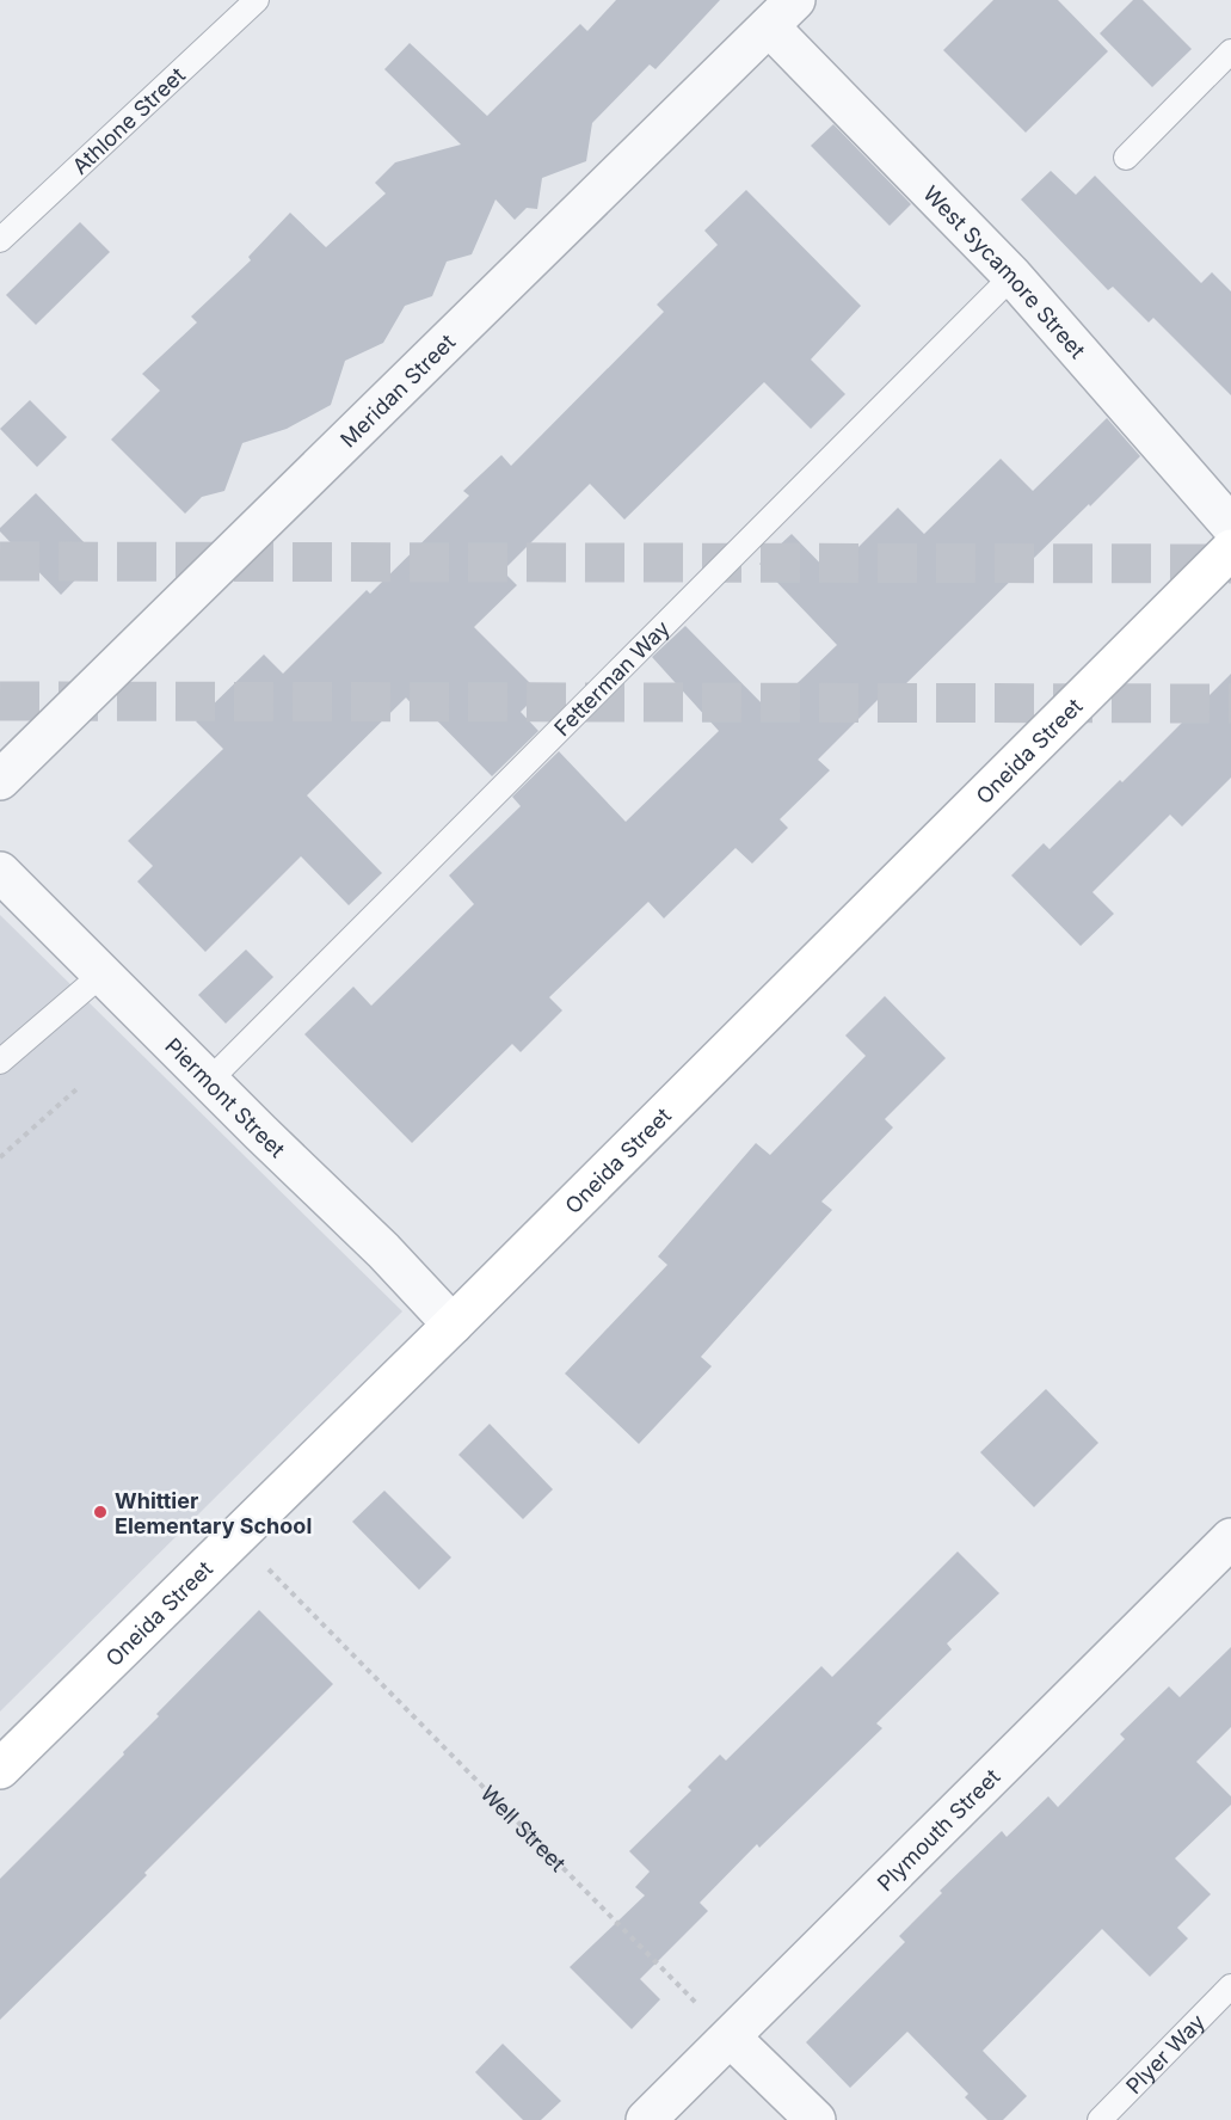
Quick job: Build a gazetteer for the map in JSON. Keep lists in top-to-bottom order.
{
  "streets": {
    "street": [
      "West Sycamore Street",
      "Meridan Street",
      "Oneida Street",
      "Piermont Street",
      "Plymouth Street"
    ],
    "lane": ["Athlone Street", "Fetterman Way", "Plyer Way"],
    "path": ["Well Street"]
  },
  "crossings": [
    ["West Sycamore Street", "Meridan Street"],
    ["West Sycamore Street", "Fetterman Way"],
    ["Fetterman Way", "Piermont Street"],
    ["Oneida Street", "Piermont Street"],
    ["Oneida Street", "Well Street"],
    ["Well Street", "Plymouth Street"]
  ],
  "places": ["Whittier Elementary School"]
}
